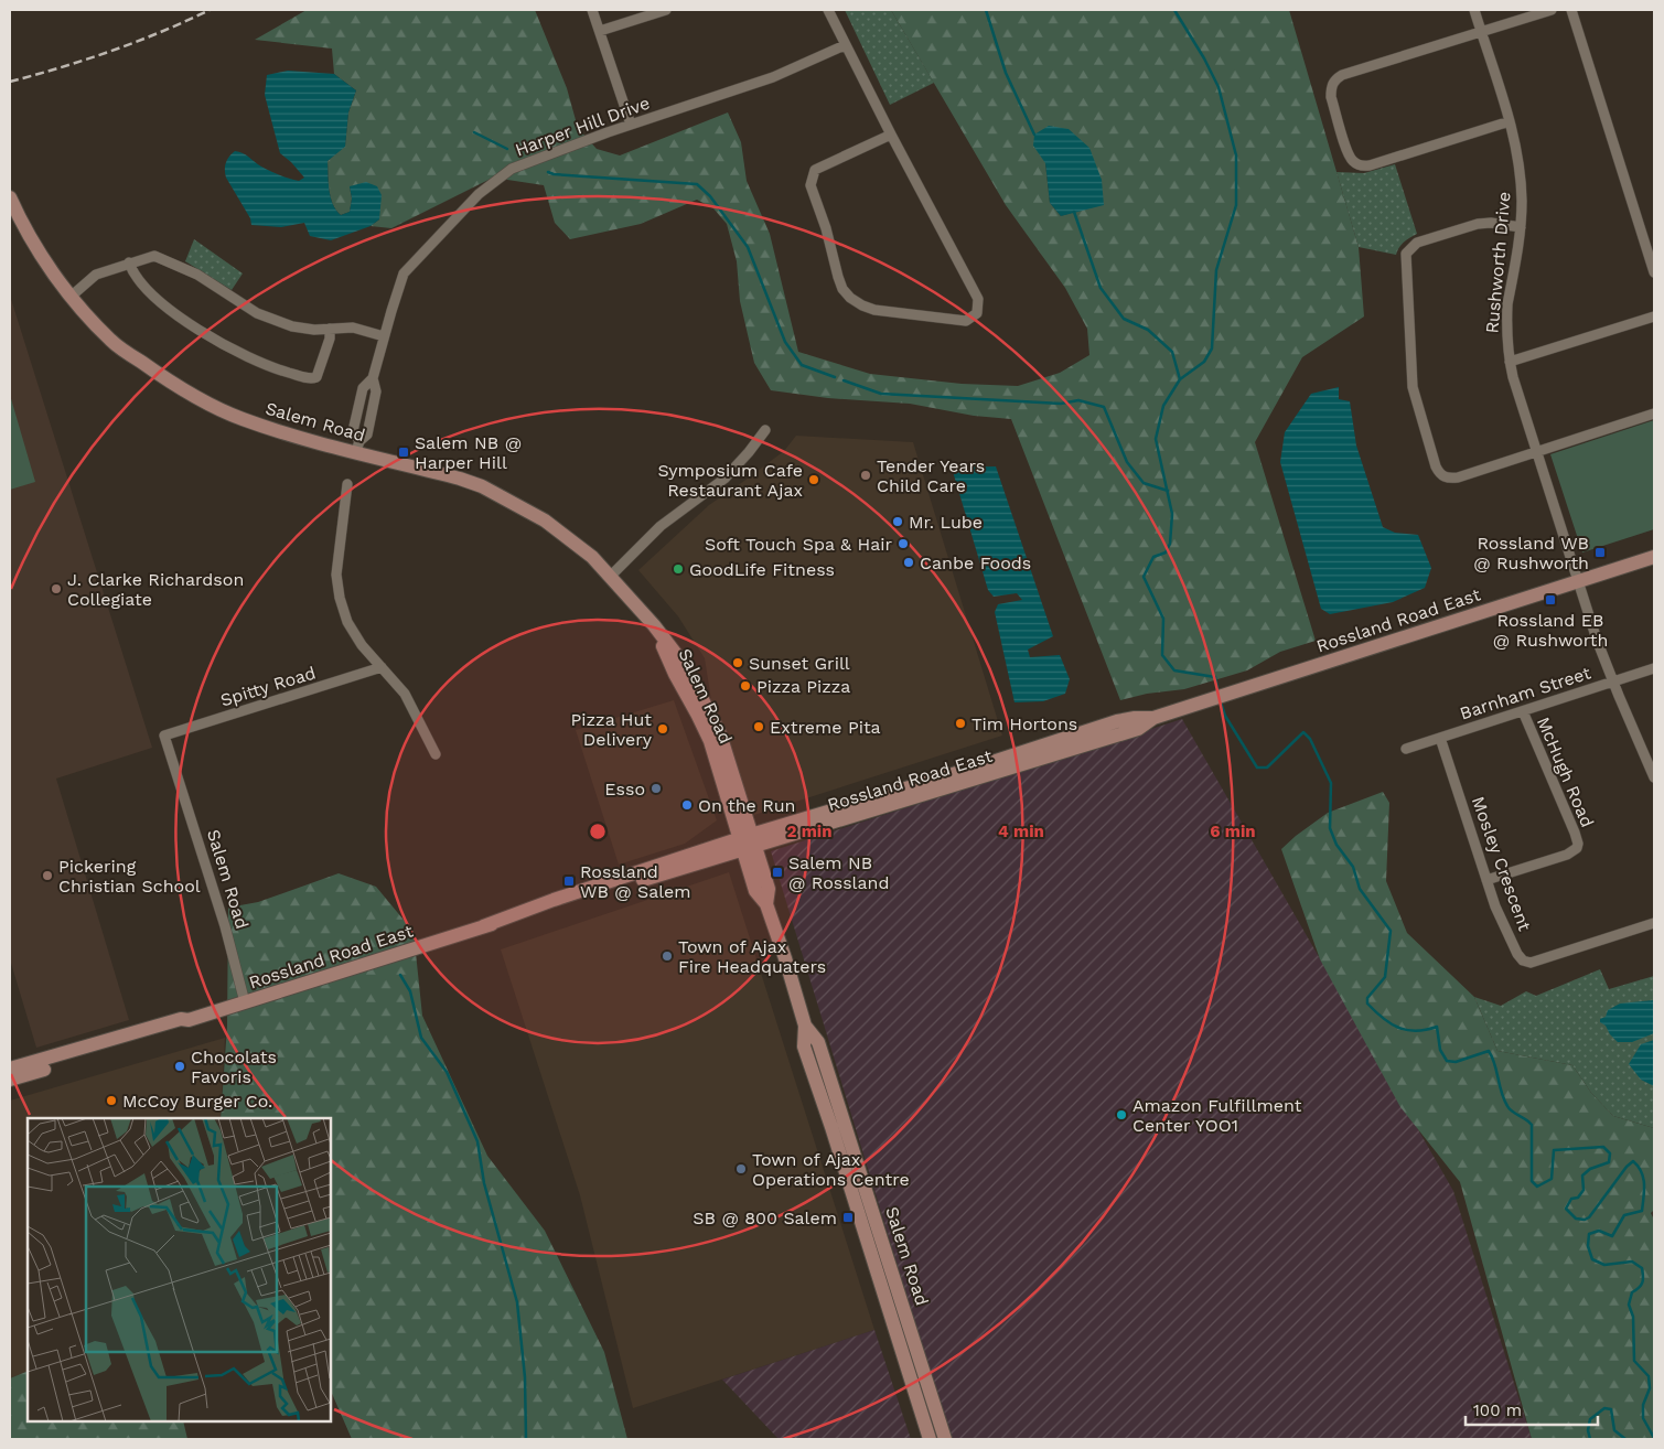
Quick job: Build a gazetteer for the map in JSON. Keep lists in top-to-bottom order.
{
  "streets": {
    "main road": ["Salem Road", "Rossland Road East"],
    "street": [
      "Harper Hill Drive",
      "Rushworth Drive",
      "Spitty Road",
      "Barnham Street",
      "McHugh Road",
      "Mosley Crescent"
    ]
  },
  "crossings": [
    ["Harper Hill Drive", "Salem Road"],
    ["Rushworth Drive", "Rossland Road East"],
    ["Rushworth Drive", "Barnham Street"],
    ["Salem Road", "Rossland Road East"],
    ["Salem Road", "Spitty Road"],
    ["Barnham Street", "McHugh Road"],
    ["Barnham Street", "Mosley Crescent"],
    ["McHugh Road", "Mosley Crescent"]
  ],
  "places": {
    "transit": [
      "Salem NB @ Harper Hill",
      "Rossland WB @ Rushworth",
      "Rossland EB @ Rushworth",
      "Salem NB @ Rossland",
      "Rossland WB @ Salem",
      "SB @ 800 Salem"
    ],
    "other": [
      "Tender Years Child Care",
      "Symposium Cafe Restaurant Ajax",
      "Mr. Lube",
      "Soft Touch Spa & Hair",
      "Canbe Foods",
      "GoodLife Fitness",
      "J. Clarke Richardson Collegiate",
      "Sunset Grill",
      "Pizza Pizza",
      "Tim Hortons",
      "Extreme Pita",
      "Pizza Hut Delivery",
      "Esso",
      "On the Run",
      "Pickering Christian School",
      "Town of Ajax Fire Headquaters",
      "Chocolats Favoris",
      "McCoy Burger Co.",
      "Amazon Fulfillment Center YOO1",
      "Town of Ajax Operations Centre"
    ]
  },
  "scale_bar": "100 m",
  "rings": ["2 min", "4 min", "6 min"]
}
